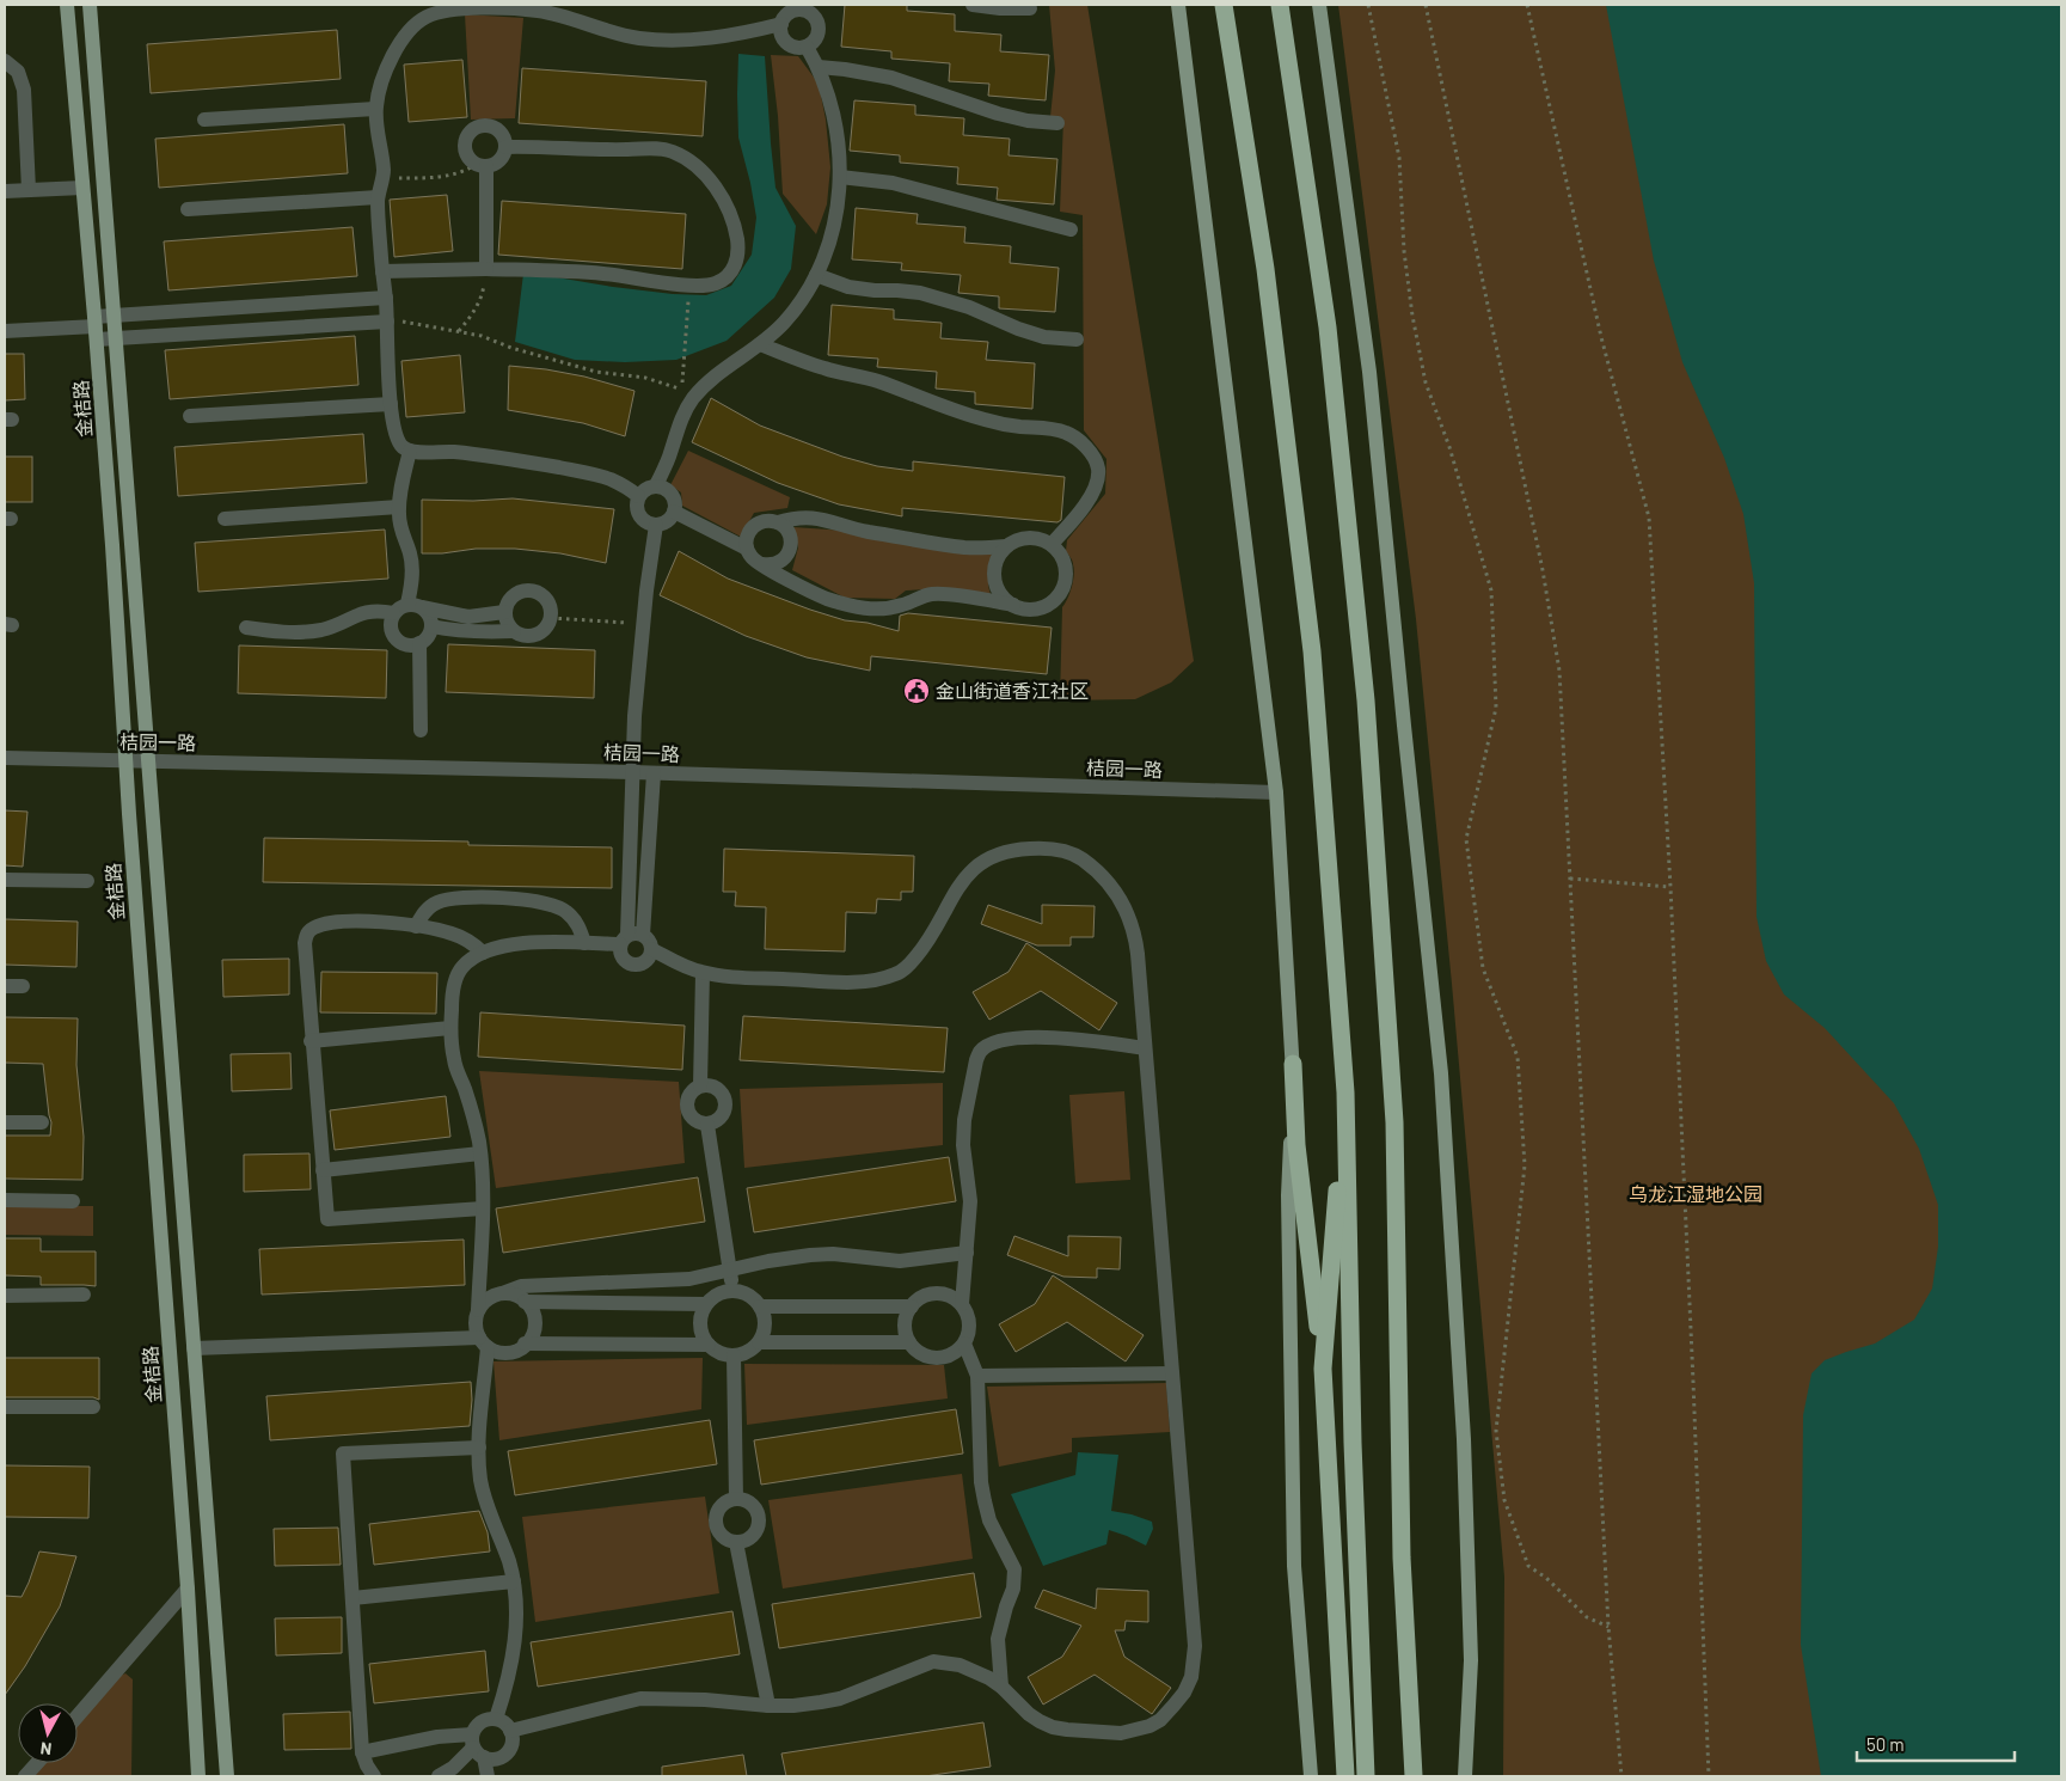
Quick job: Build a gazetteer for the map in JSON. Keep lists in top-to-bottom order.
{
  "streets": {
    "main road": ["金桔路"],
    "street": ["桔园一路"]
  },
  "crossings": [
    ["金桔路", "桔园一路"]
  ],
  "parks": ["乌龙江湿地公园"],
  "places": {
    "public building": ["金山街道香江社区"]
  },
  "scale_bar": "50 m",
  "north": "bottom"
}
